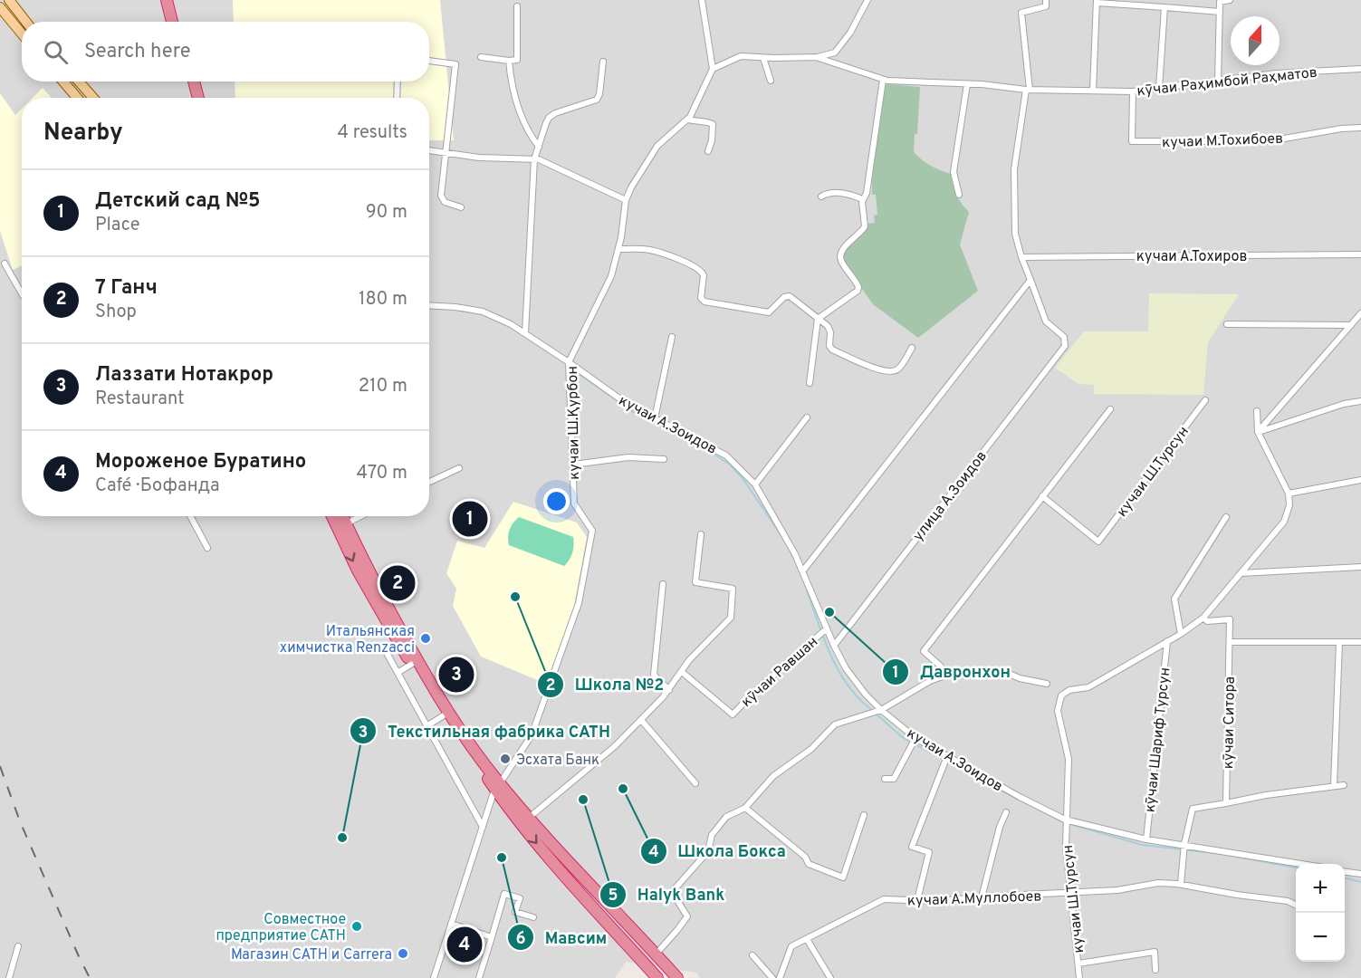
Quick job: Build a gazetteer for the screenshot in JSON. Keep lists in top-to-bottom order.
{
  "streets": {
    "street": [
      "кӯчаи Раҳимбой Раҳматов",
      "кучаи М.Тохибоев",
      "кучаи А.Тохиров",
      "кучаи Ш.Қурбон",
      "кучаи А.Зоидов",
      "кучаи Ш.Турсун",
      "улица А.Зоидов",
      "кӯчаи Равшан",
      "кӯчаи Ситора",
      "кӯчаи Шариф Турсун",
      "кучаи А.Муллобоев"
    ]
  },
  "crossings": [
    ["кӯчаи Раҳимбой Раҳматов", "кучаи М.Тохибоев"],
    ["кучаи Ш.Қурбон", "кучаи А.Зоидов"],
    ["кучаи А.Зоидов", "кучаи Ш.Турсун"],
    ["кучаи А.Зоидов", "улица А.Зоидов"],
    ["кучаи А.Зоидов", "кӯчаи Равшан"],
    ["кучаи А.Зоидов", "кӯчаи Шариф Турсун"],
    ["кучаи Ш.Турсун", "кӯчаи Шариф Турсун"],
    ["кучаи Ш.Турсун", "кучаи А.Муллобоев"],
    ["кӯчаи Ситора", "кӯчаи Шариф Турсун"]
  ],
  "places": [
    "Школа №2",
    "Давронхон",
    "Итальянская химчистка Renzacci",
    "Эсxата Банк",
    "Школа Бокса",
    "Halyk Bank",
    "Текстильная фабрика САТН",
    "Мавсим",
    "Совместное предприятие CATH",
    "Магазин САТН и Carrera"
  ],
  "north": "top",
  "page": {
    "search": "Search here",
    "heading": ["Nearby", "4 results"],
    "list": [
      {
        "mark": "1",
        "name": "Детский сад №5",
        "note": "Place",
        "value": "90 m"
      },
      {
        "mark": "2",
        "name": "7 Ганч",
        "note": "Shop",
        "value": "180 m"
      },
      {
        "mark": "3",
        "name": "Лаззати Нотакрор",
        "note": "Restaurant",
        "value": "210 m"
      },
      {
        "mark": "4",
        "name": "Мороженое Буратино",
        "note": "Café · Бофанда",
        "value": "470 m"
      }
    ],
    "pins": [
      "1",
      "2",
      "3",
      "4"
    ],
    "map_buttons": ["+", "−"]
  }
}
